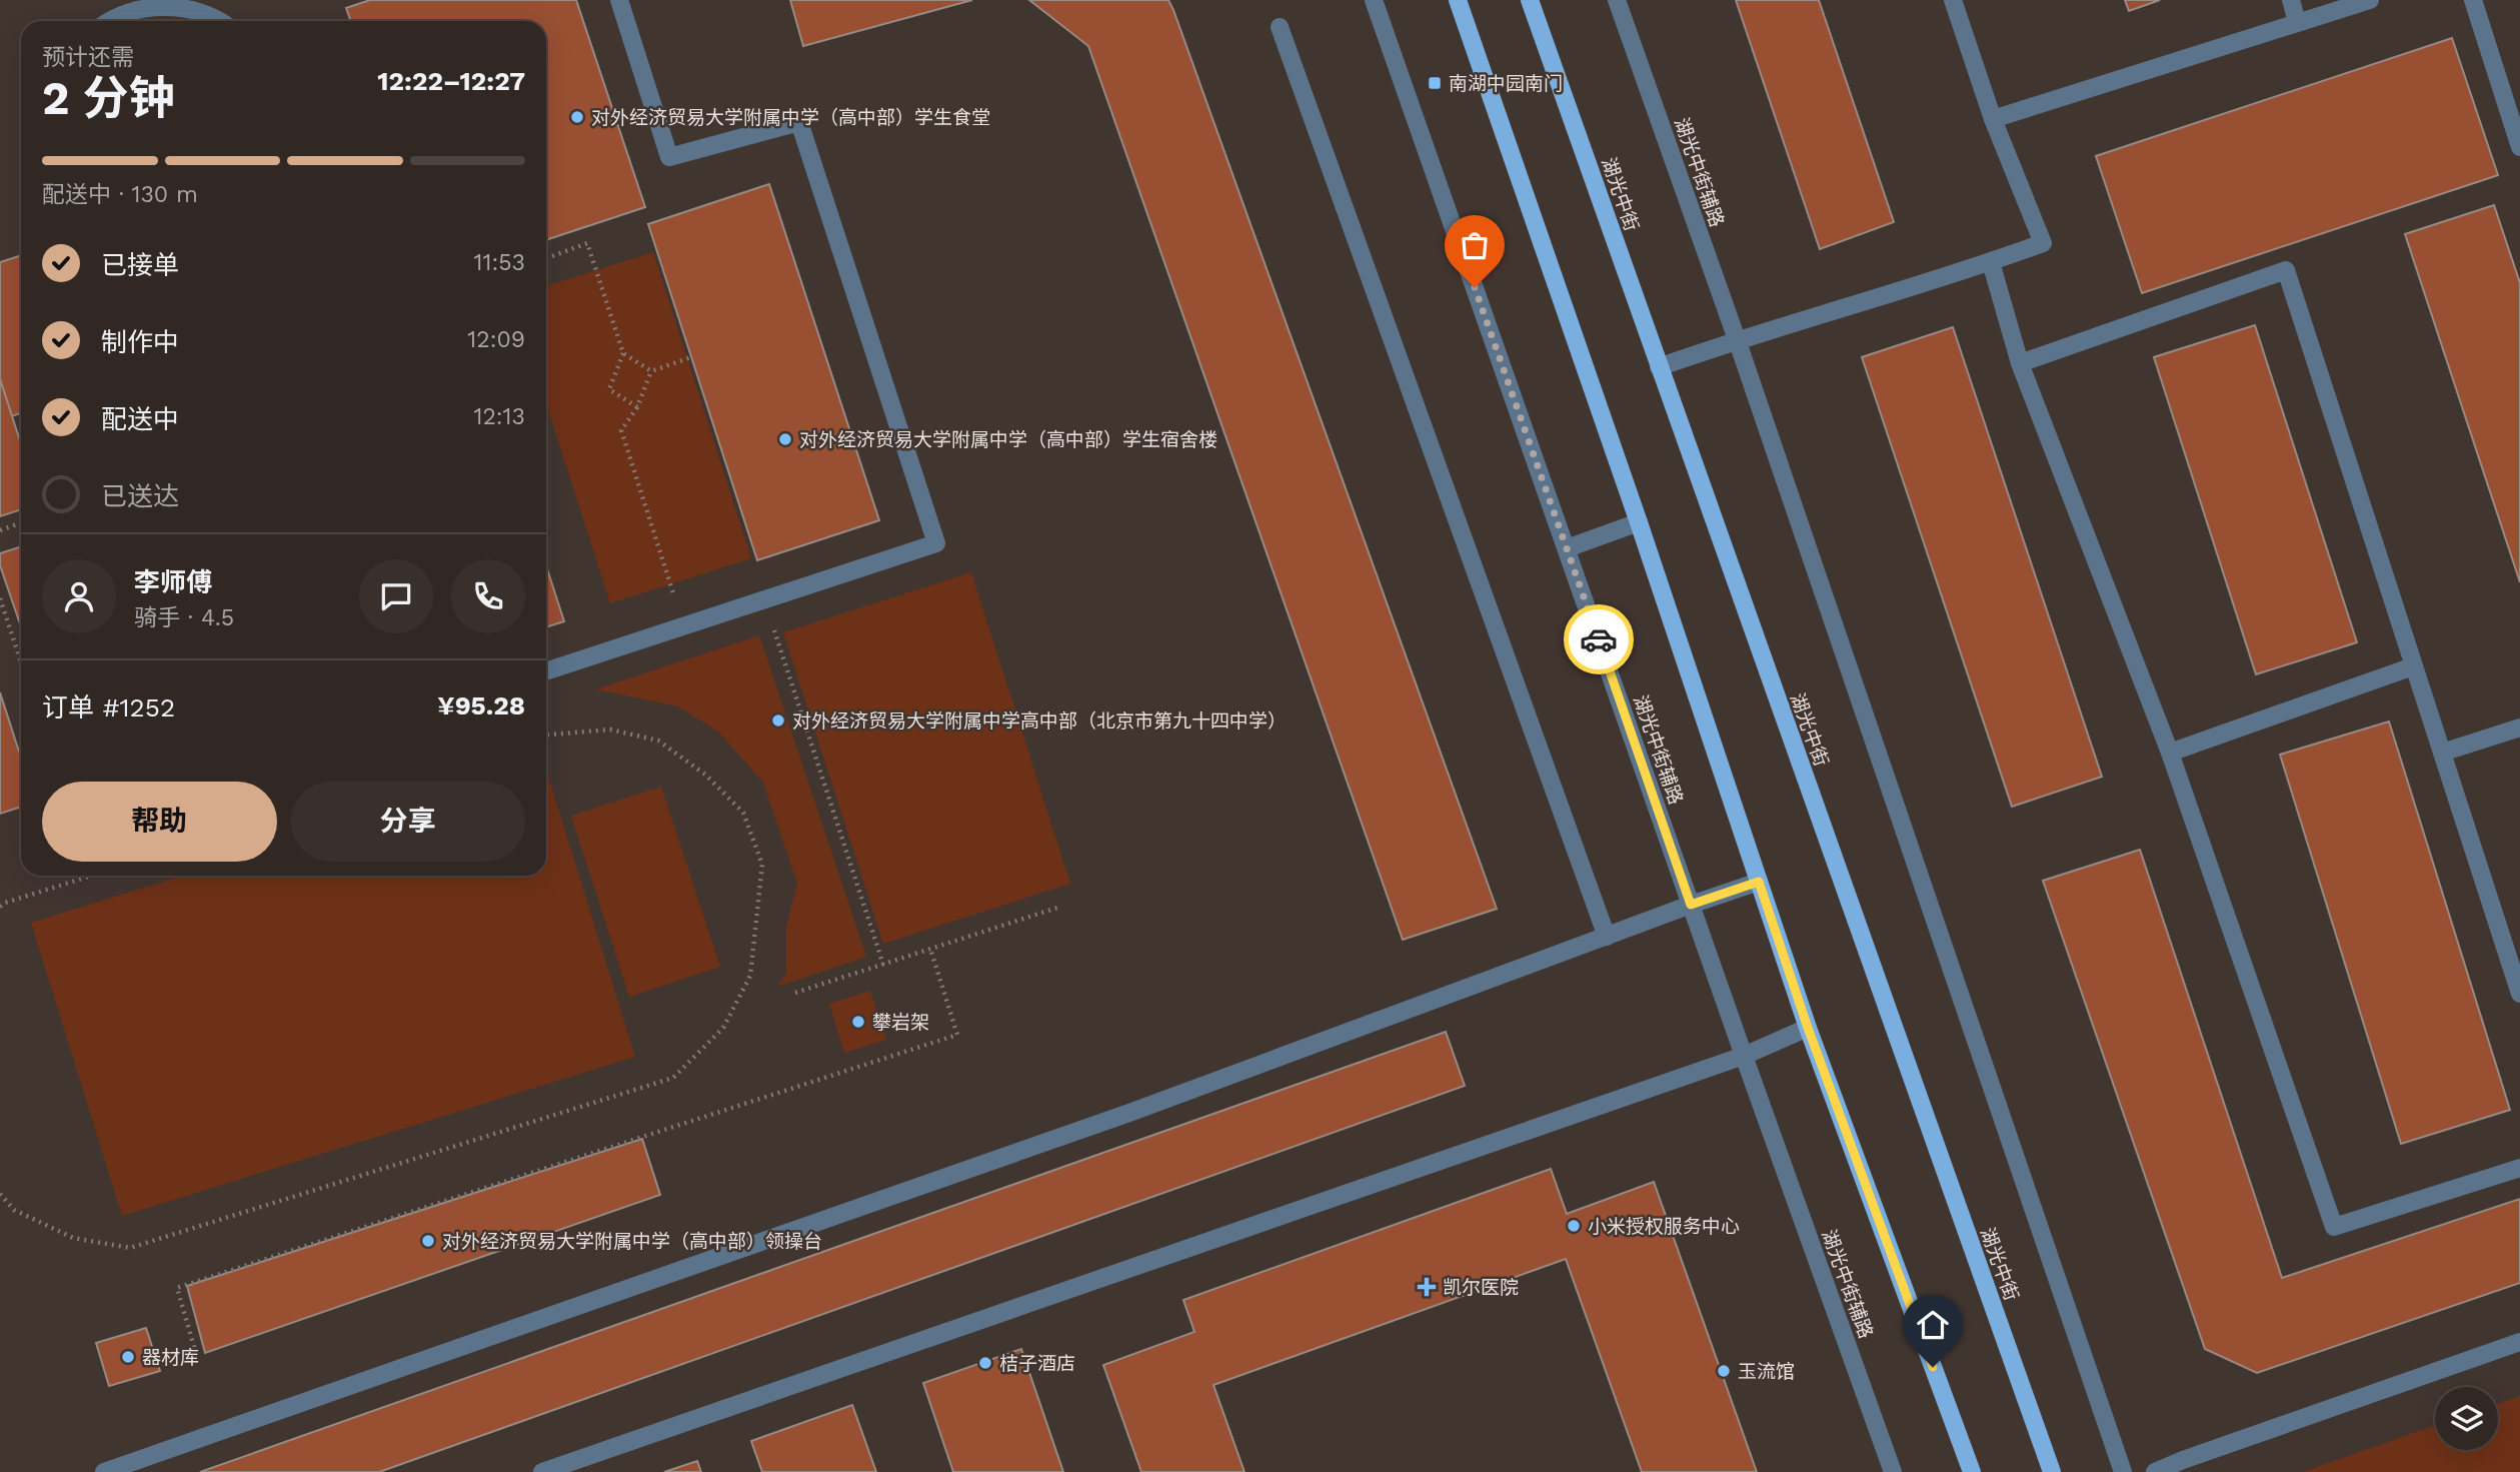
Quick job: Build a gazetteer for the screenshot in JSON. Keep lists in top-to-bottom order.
{
  "streets": {
    "main road": ["湖光中街"],
    "street": ["湖光中街辅路"]
  },
  "places": {
    "transit": ["南湖中园南门"],
    "other": [
      "对外经济贸易大学附属中学（高中部）学生食堂",
      "对外经济贸易大学附属中学（高中部）学生宿舍楼",
      "对外经济贸易大学附属中学高中部（北京市第九十四中学）",
      "攀岩架",
      "小米授权服务中心",
      "对外经济贸易大学附属中学（高中部）领操台",
      "器材库",
      "桔子酒店",
      "玉流馆"
    ],
    "health": ["凯尔医院"]
  },
  "page": {
    "heading": ["2 分钟", "预计还需", "12:22–12:27"],
    "panel": [
      "李师傅",
      "骑手 · 4.5",
      "订单 #1252",
      "¥95.28"
    ],
    "bar": "配送中 · 130 m",
    "list": [
      ["已接单", "11:53"],
      ["制作中", "12:09"],
      ["配送中", "12:13"],
      "已送达"
    ],
    "buttons": ["帮助", "分享"]
  }
}
